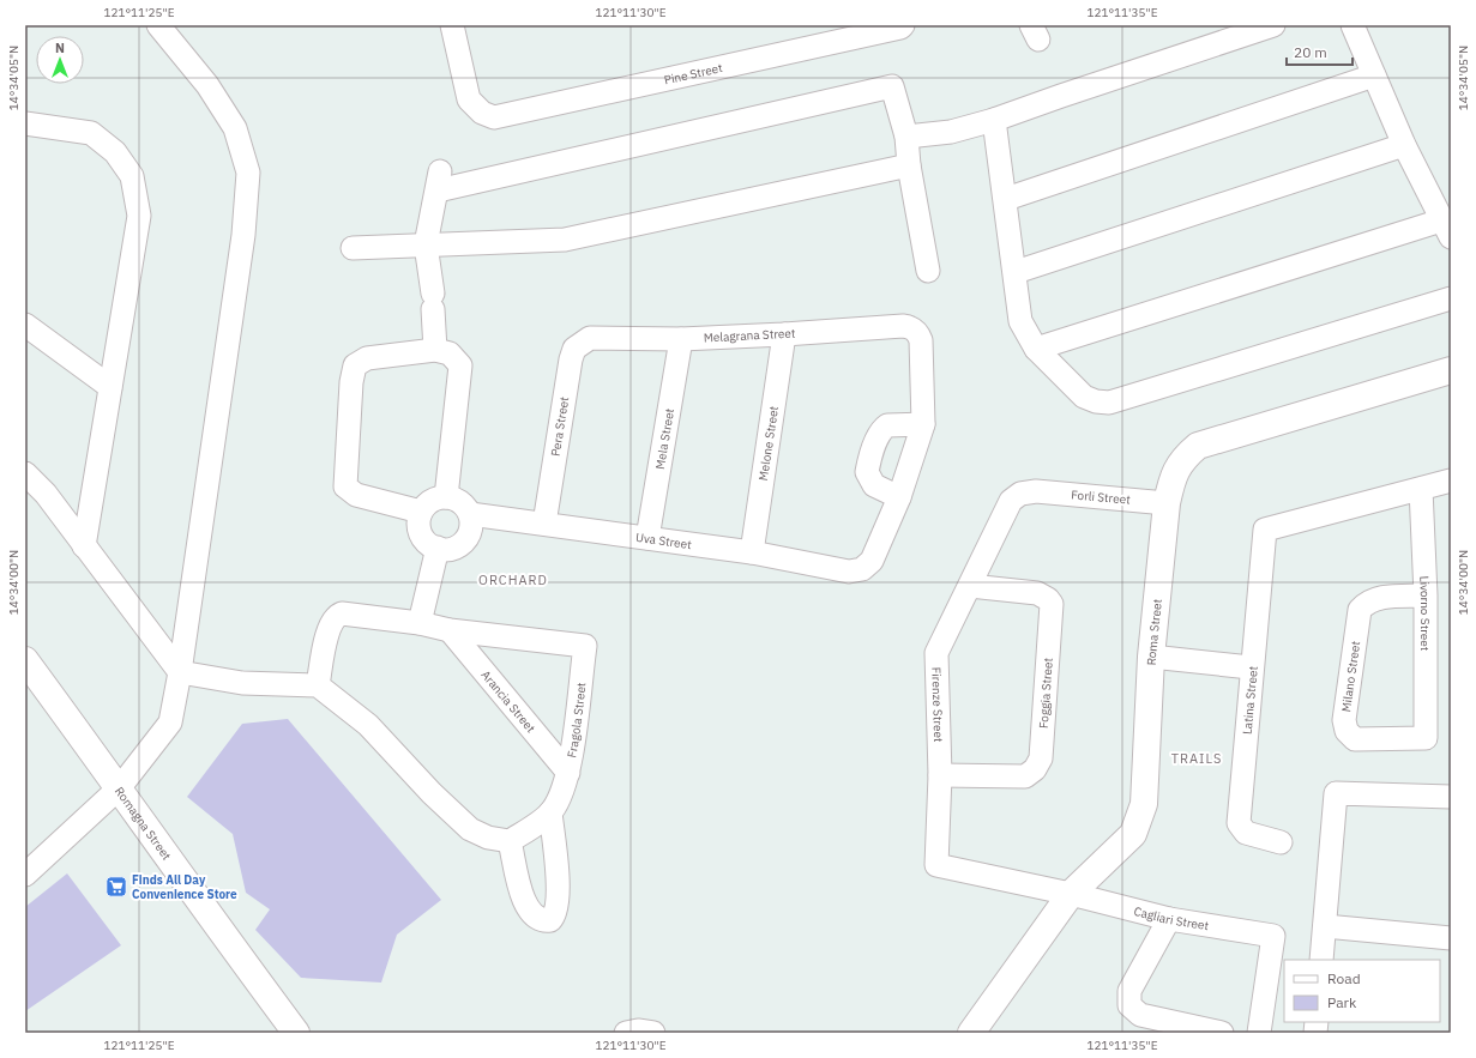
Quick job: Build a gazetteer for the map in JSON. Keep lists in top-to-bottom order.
{
  "streets": {
    "street": [
      "Pine Street",
      "Melagrana Street",
      "Pera Street",
      "Mela Street",
      "Melone Street",
      "Forli Street",
      "Uva Street",
      "Livorno Street",
      "Roma Street",
      "Milano Street",
      "Foggia Street",
      "Latina Street",
      "Arancia Street",
      "Firenze Street",
      "Fragola Street",
      "Romagna Street",
      "Cagliari Street"
    ]
  },
  "crossings": [
    ["Melagrana Street", "Pera Street"],
    ["Melagrana Street", "Mela Street"],
    ["Melagrana Street", "Melone Street"],
    ["Pera Street", "Uva Street"],
    ["Mela Street", "Uva Street"],
    ["Melone Street", "Uva Street"],
    ["Forli Street", "Roma Street"],
    ["Forli Street", "Firenze Street"],
    ["Livorno Street", "Milano Street"],
    ["Livorno Street", "Latina Street"],
    ["Roma Street", "Cagliari Street"],
    ["Foggia Street", "Firenze Street"],
    ["Arancia Street", "Fragola Street"],
    ["Firenze Street", "Cagliari Street"]
  ],
  "districts": ["ORCHARD", "TRAILS"],
  "places": {
    "supermarket": ["Finds All Day Convenience Store"]
  },
  "legend": ["Road", "Park"],
  "scale_bar": "20 m",
  "north": "top",
  "coordinates": [
    "121°11'25\"E",
    "121°11'30\"E",
    "121°11'35\"E",
    "14°34'05\"N",
    "14°34'00\"N"
  ]
}
